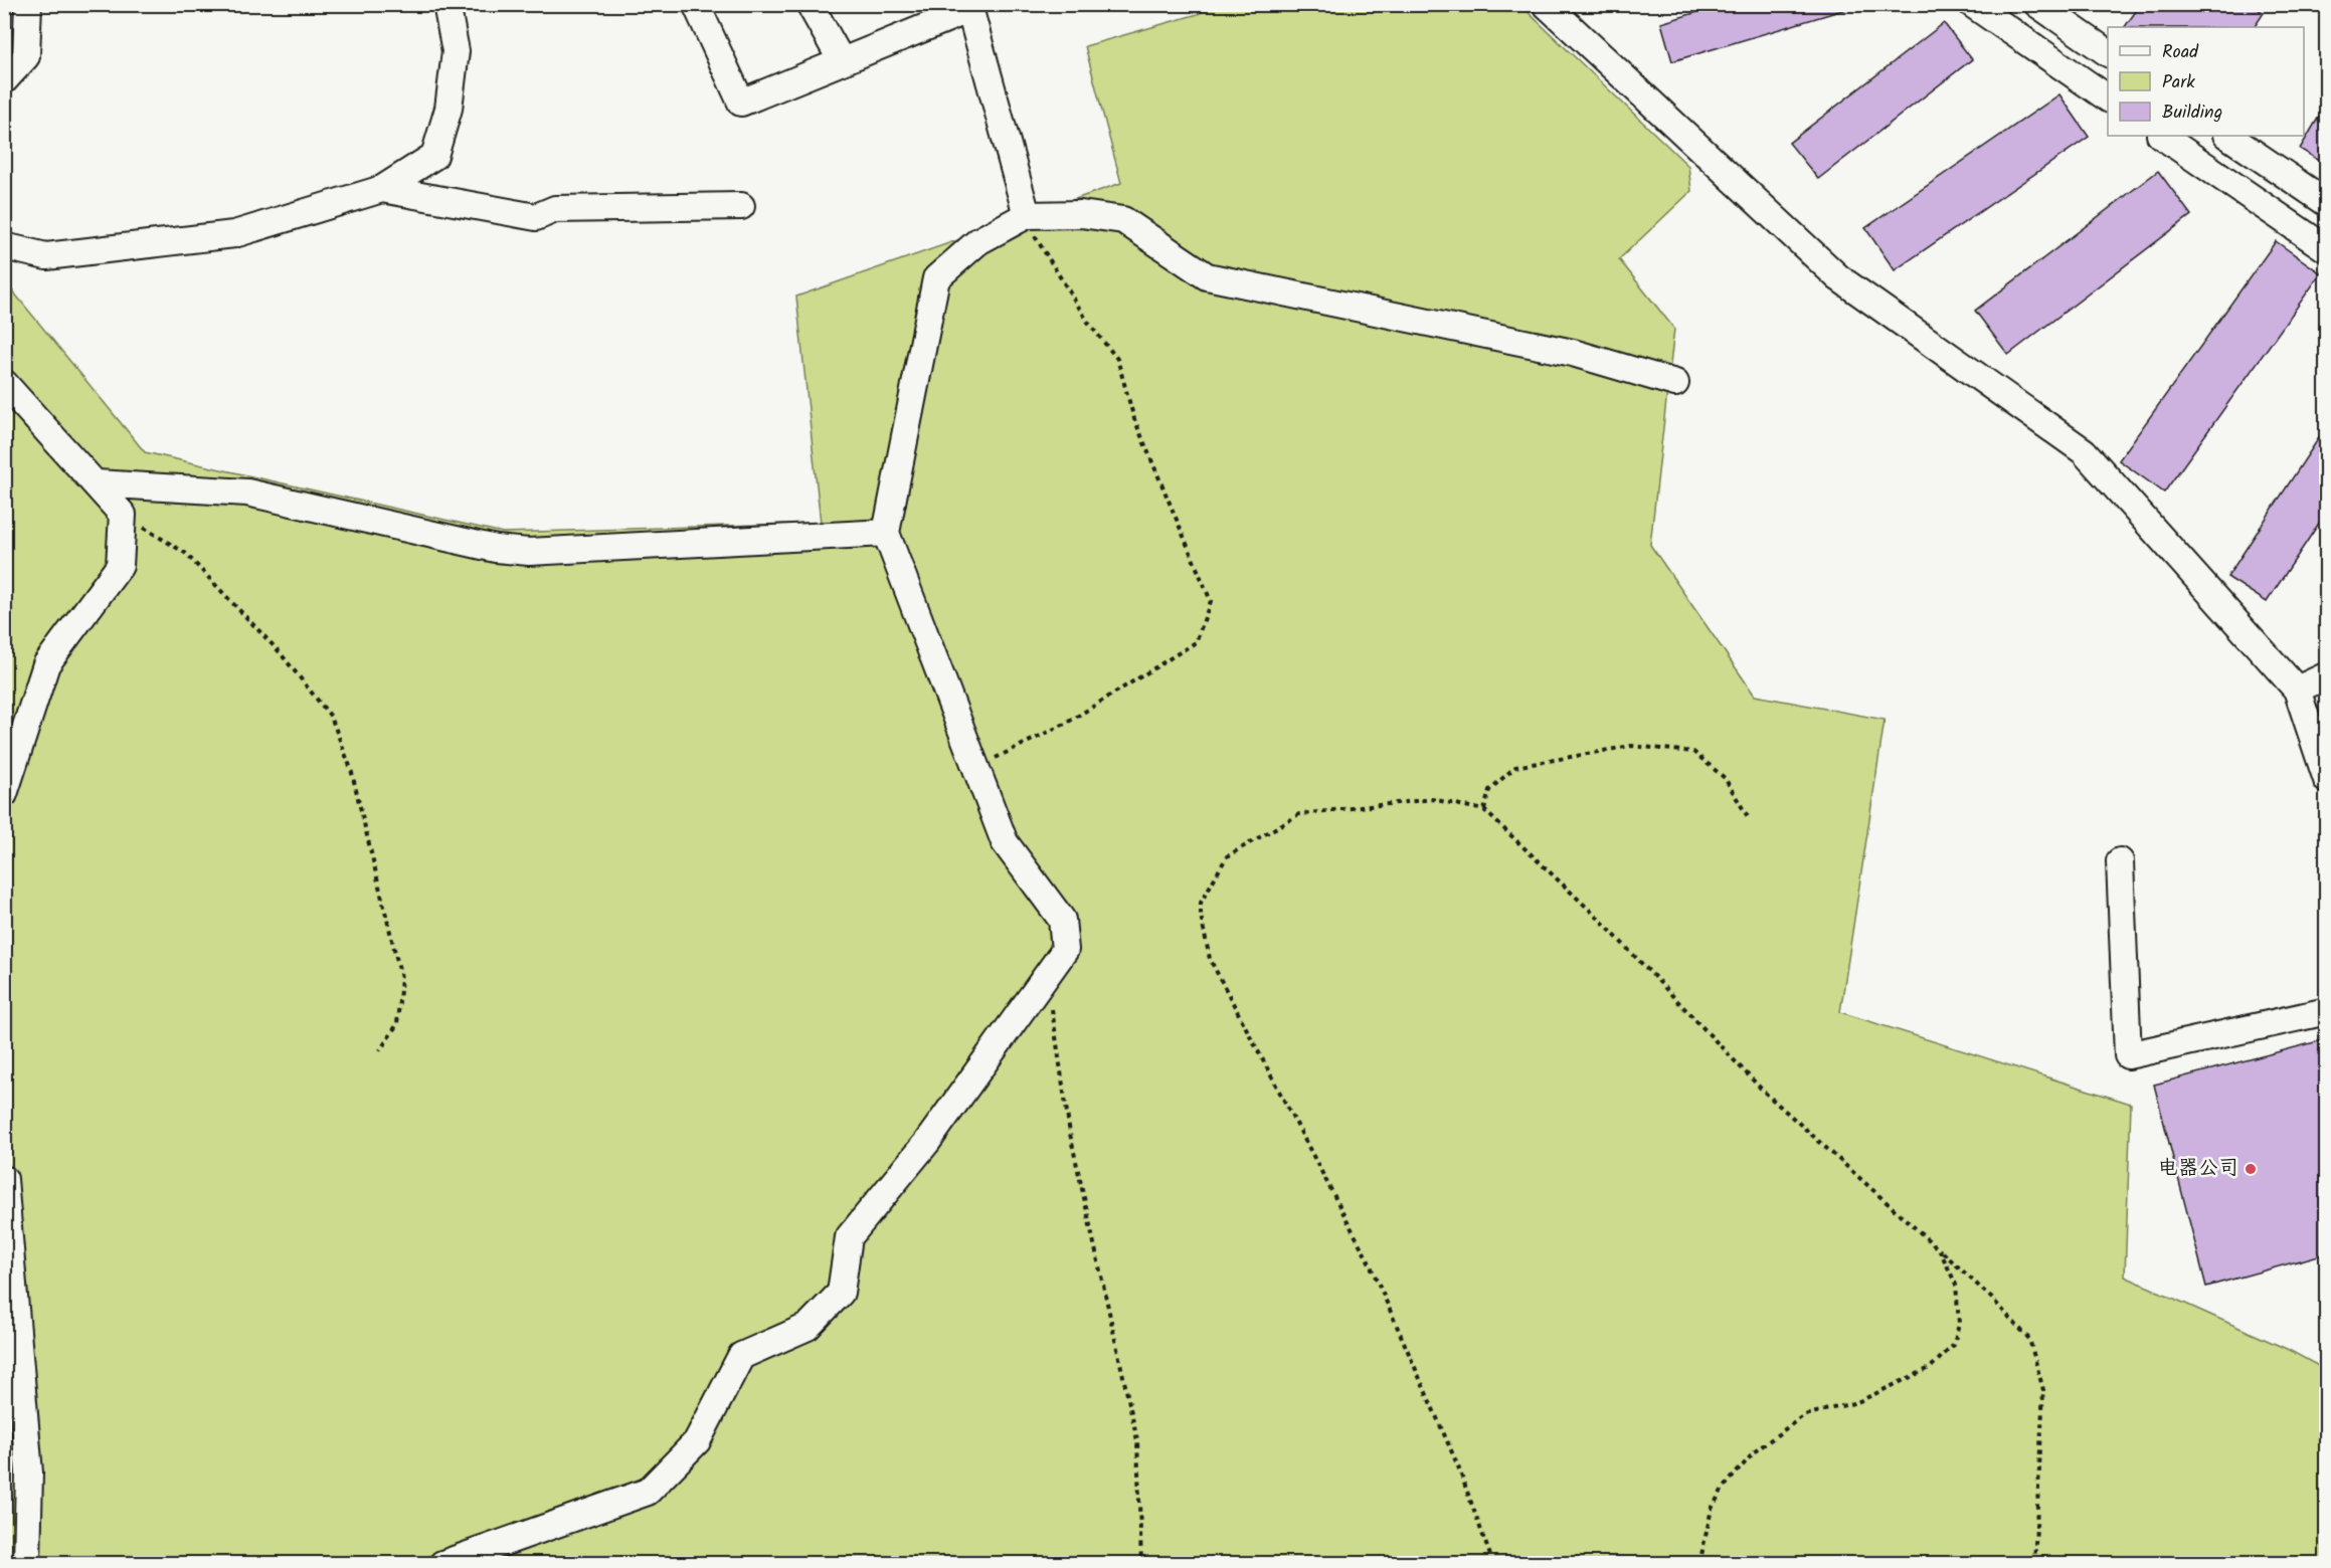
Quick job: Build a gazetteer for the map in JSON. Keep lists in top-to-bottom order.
{
  "places": ["电器公司"],
  "legend": ["Road", "Park", "Building"]
}
